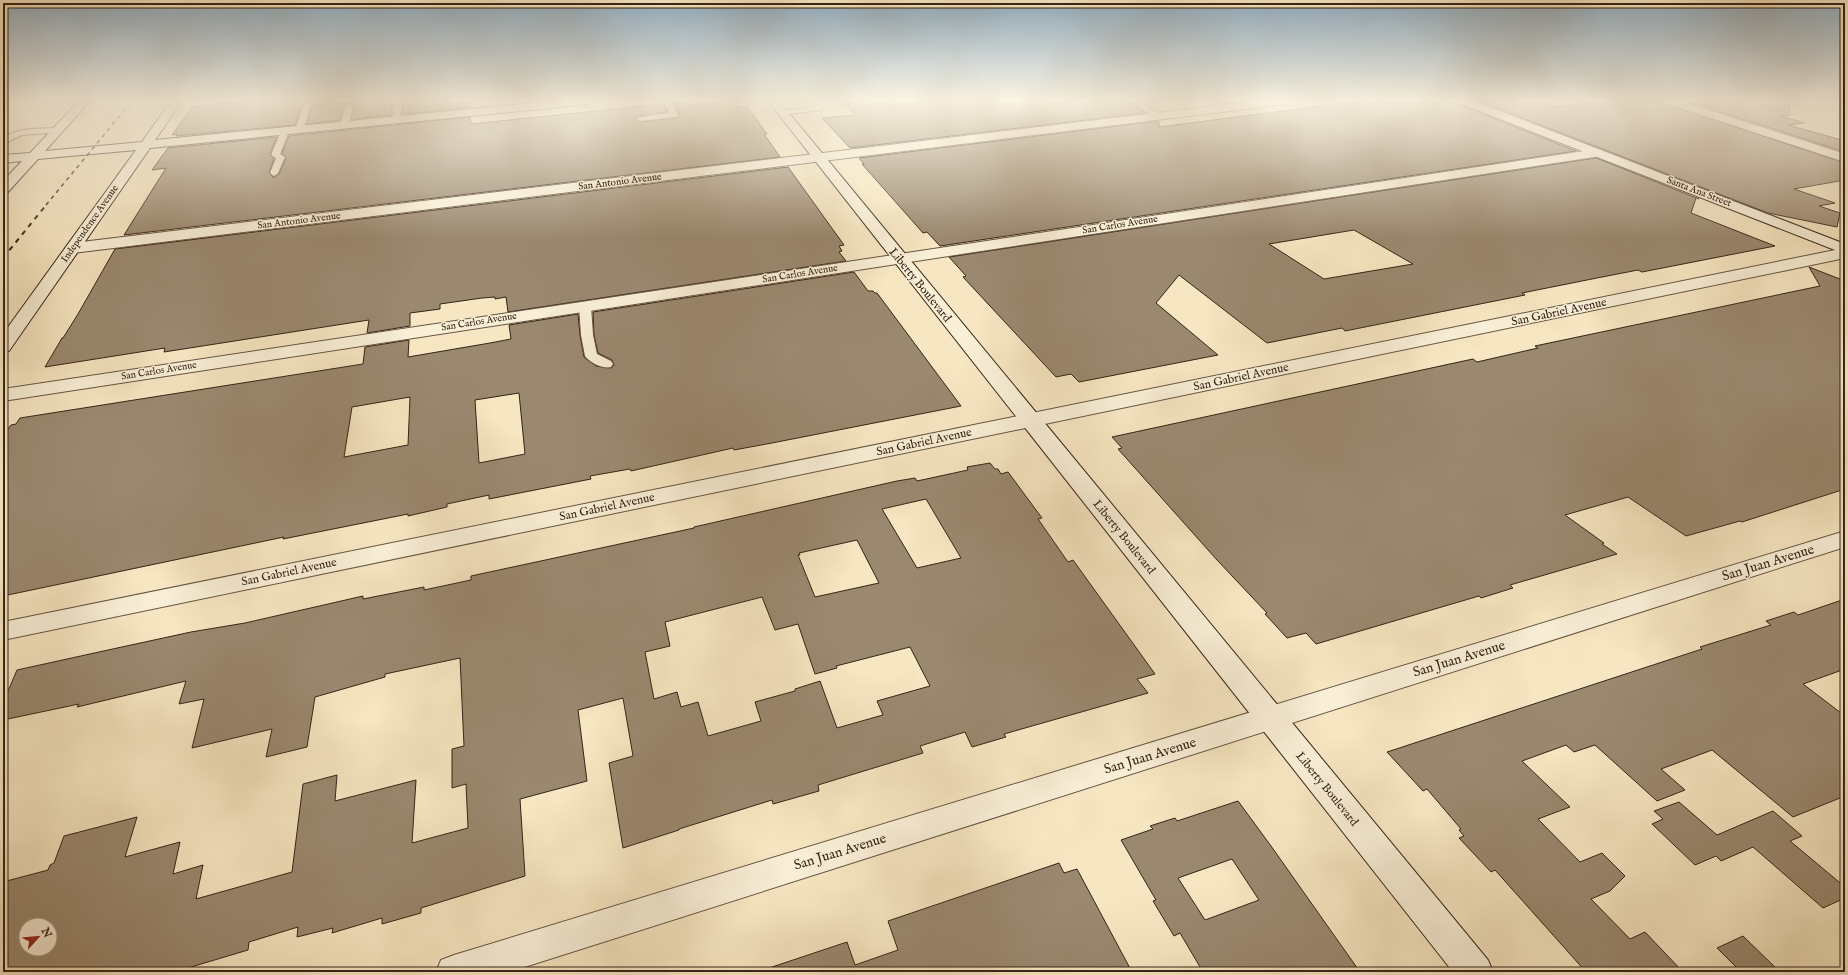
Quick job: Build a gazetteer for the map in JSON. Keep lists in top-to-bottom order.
{
  "streets": {
    "street": [
      "San Antonio Avenue",
      "Santa Ana Street",
      "Independence Avenue",
      "San Carlos Avenue",
      "Liberty Boulevard",
      "San Gabriel Avenue",
      "San Juan Avenue"
    ]
  },
  "crossings": [
    ["San Antonio Avenue", "Independence Avenue"],
    ["San Antonio Avenue", "Liberty Boulevard"],
    ["Santa Ana Street", "San Carlos Avenue"],
    ["San Carlos Avenue", "Liberty Boulevard"],
    ["Liberty Boulevard", "San Gabriel Avenue"],
    ["Liberty Boulevard", "San Juan Avenue"]
  ],
  "north": "top right"
}
